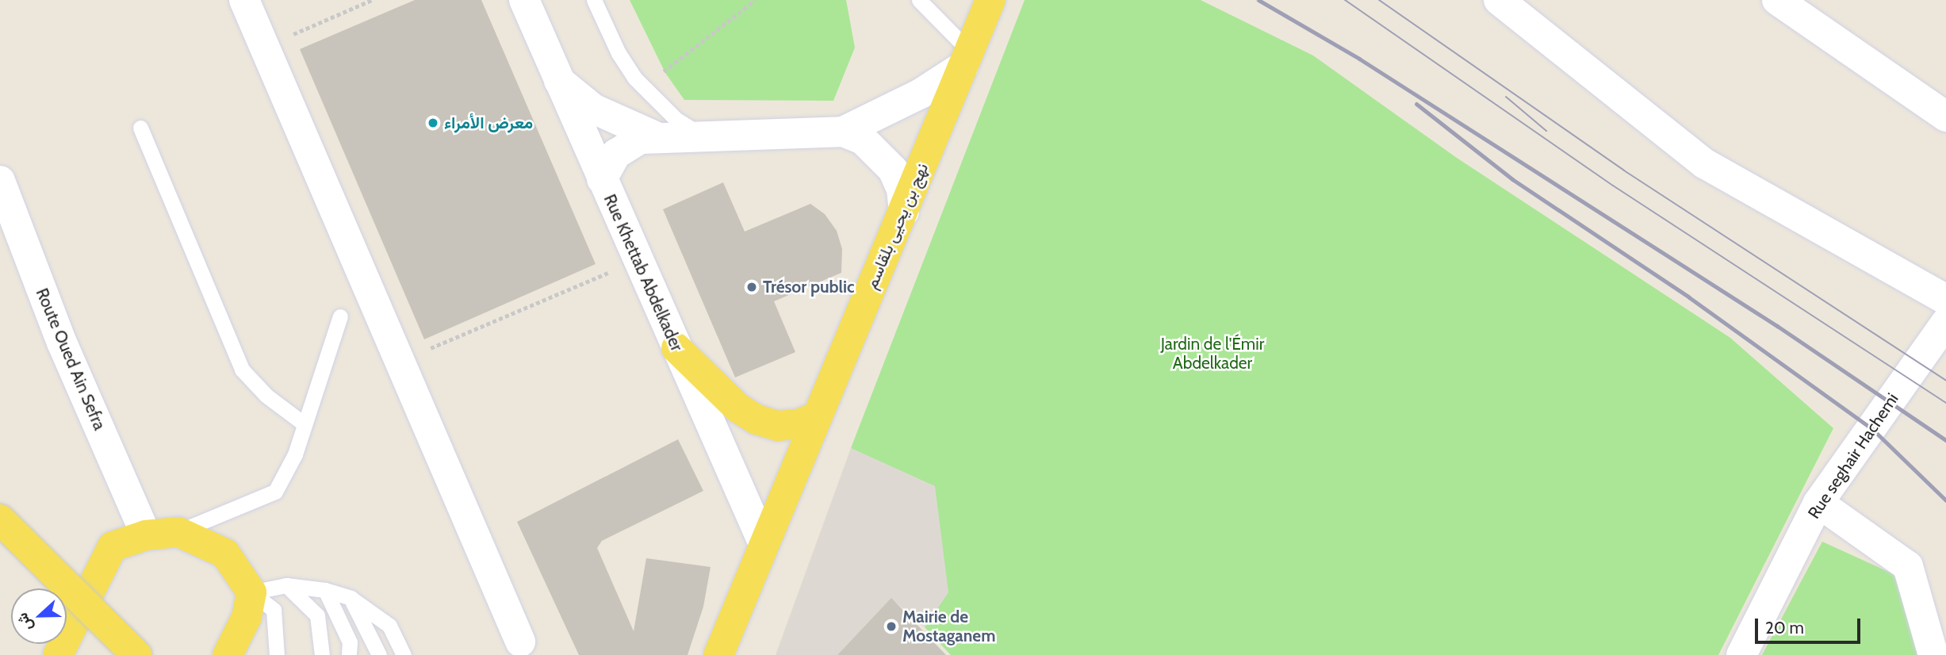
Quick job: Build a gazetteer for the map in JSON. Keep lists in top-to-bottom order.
{
  "streets": {
    "main road": ["نهج بن يحيى بلقاسم"],
    "street": ["Rue Khettab Abdelkader", "Route Oued Ain Sefra", "Rue seghair Hachemi"]
  },
  "crossings": [
    ["نهج بن يحيى بلقاسم", "Rue Khettab Abdelkader"]
  ],
  "parks": ["Jardin de l'Émir Abdelkader"],
  "places": ["معرض الأمراء", "Trésor public", "Mairie de Mostaganem"],
  "scale_bar": "20 m",
  "north": "left"
}
